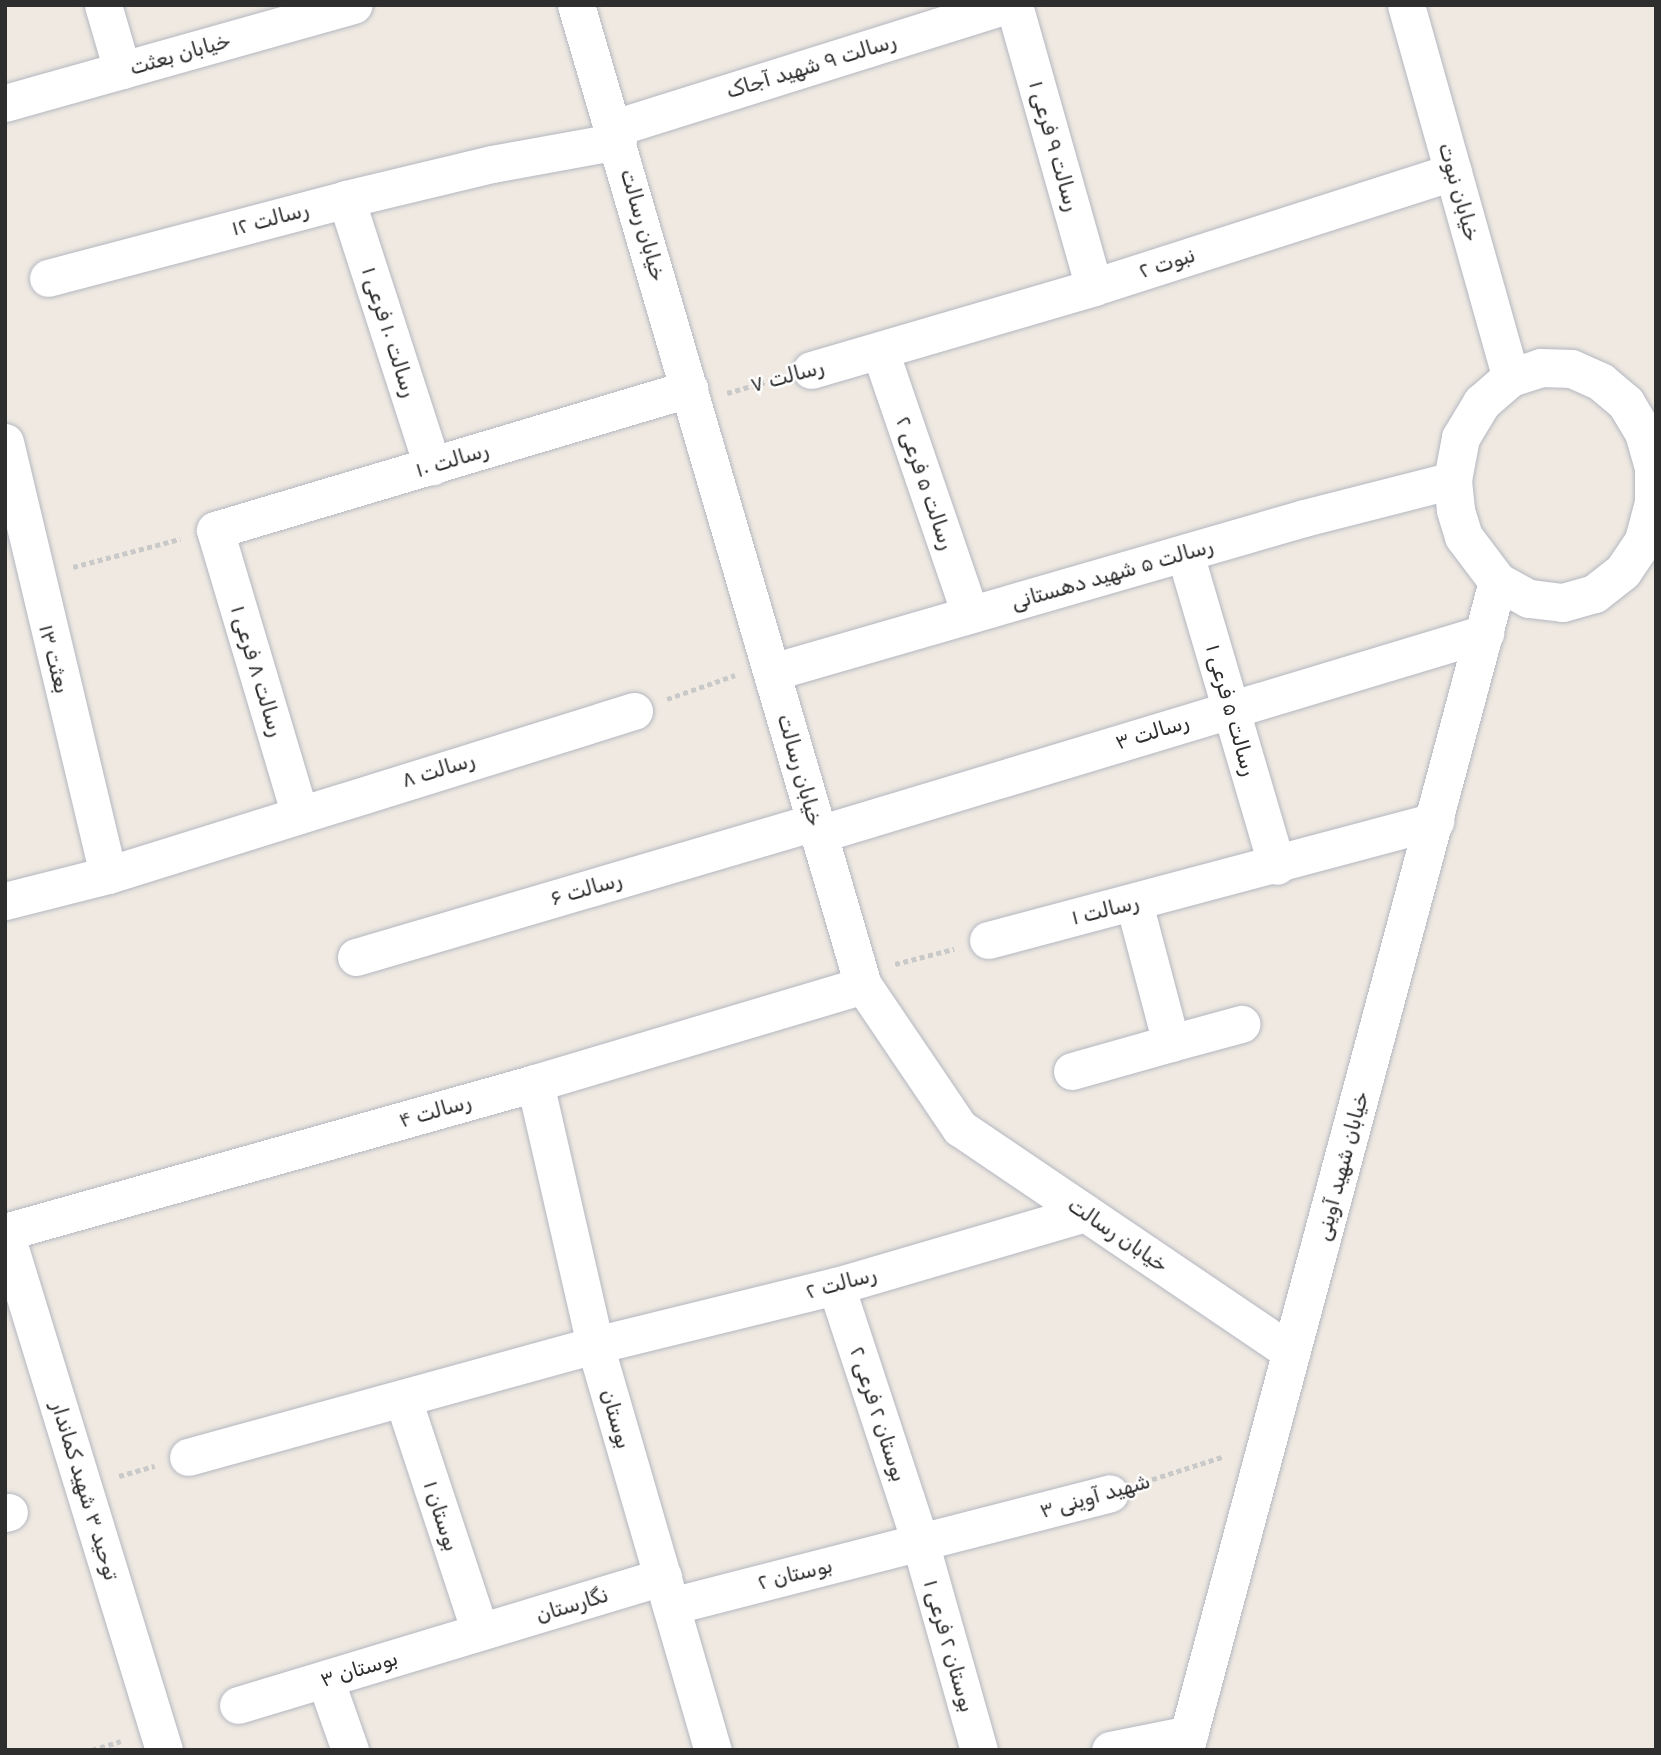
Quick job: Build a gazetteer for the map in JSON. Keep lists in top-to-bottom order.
{
  "streets": {
    "street": [
      "خیابان بعثت",
      "رسالت ۹ شهید آجاک",
      "رسالت ۹ فرعی ۱",
      "خیابان نبوت",
      "رسالت ۱۲",
      "خیابان رسالت",
      "نبوت ۲",
      "رسالت ۱۰ فرعی ۱",
      "رسالت ۷",
      "رسالت ۱۰",
      "رسالت ۵ فرعی ۲",
      "رسالت ۵ شهید دهستانی",
      "بعثت ۱۳",
      "رسالت ۸ فرعی ۱",
      "رسالت ۵ فرعی ۱",
      "رسالت ۳",
      "رسالت ۸",
      "رسالت ۶",
      "رسالت ۱",
      "رسالت ۴",
      "خیابان شهید آوینی",
      "رسالت ۲",
      "بوستان ۲ فرعی ۲",
      "بوستان",
      "توحید ۳ شهید کماندار",
      "شهید آوینی ۳",
      "بوستان ۱",
      "بوستان ۲",
      "نگارستان",
      "بوستان ۲ فرعی ۱",
      "بوستان ۳"
    ]
  },
  "crossings": [
    ["رسالت ۹ شهید آجاک", "رسالت ۱۲"],
    ["رسالت ۹ شهید آجاک", "خیابان رسالت"],
    ["رسالت ۹ فرعی ۱", "نبوت ۲"],
    ["خیابان نبوت", "نبوت ۲"],
    ["خیابان نبوت", "رسالت ۵ شهید دهستانی"],
    ["خیابان نبوت", "خیابان شهید آوینی"],
    ["رسالت ۱۲", "رسالت ۱۰ فرعی ۱"],
    ["خیابان رسالت", "رسالت ۷"],
    ["خیابان رسالت", "رسالت ۱۰"],
    ["خیابان رسالت", "رسالت ۵ شهید دهستانی"],
    ["خیابان رسالت", "رسالت ۳"],
    ["خیابان رسالت", "رسالت ۶"],
    ["خیابان رسالت", "رسالت ۴"],
    ["خیابان رسالت", "خیابان شهید آوینی"],
    ["خیابان رسالت", "رسالت ۲"],
    ["نبوت ۲", "رسالت ۷"],
    ["نبوت ۲", "رسالت ۵ فرعی ۲"],
    ["رسالت ۱۰ فرعی ۱", "رسالت ۱۰"],
    ["رسالت ۷", "رسالت ۱۰"],
    ["رسالت ۷", "رسالت ۵ فرعی ۲"],
    ["رسالت ۱۰", "رسالت ۸ فرعی ۱"],
    ["رسالت ۵ فرعی ۲", "رسالت ۵ شهید دهستانی"],
    ["رسالت ۵ شهید دهستانی", "رسالت ۵ فرعی ۱"],
    ["رسالت ۵ شهید دهستانی", "خیابان شهید آوینی"],
    ["بعثت ۱۳", "رسالت ۸"],
    ["رسالت ۸ فرعی ۱", "رسالت ۸"],
    ["رسالت ۵ فرعی ۱", "رسالت ۳"],
    ["رسالت ۵ فرعی ۱", "رسالت ۱"],
    ["رسالت ۳", "رسالت ۶"],
    ["رسالت ۳", "خیابان شهید آوینی"],
    ["رسالت ۱", "خیابان شهید آوینی"],
    ["رسالت ۴", "بوستان"],
    ["رسالت ۴", "توحید ۳ شهید کماندار"],
    ["خیابان شهید آوینی", "شهید آوینی ۳"],
    ["رسالت ۲", "بوستان ۲ فرعی ۲"],
    ["رسالت ۲", "بوستان"],
    ["بوستان ۲ فرعی ۲", "شهید آوینی ۳"],
    ["بوستان ۲ فرعی ۲", "بوستان ۲"],
    ["بوستان ۲ فرعی ۲", "بوستان ۲ فرعی ۱"],
    ["بوستان", "بوستان ۲"],
    ["بوستان", "نگارستان"],
    ["شهید آوینی ۳", "بوستان ۲"],
    ["شهید آوینی ۳", "بوستان ۲ فرعی ۱"],
    ["بوستان ۱", "نگارستان"],
    ["بوستان ۱", "بوستان ۳"],
    ["بوستان ۲", "نگارستان"],
    ["بوستان ۲", "بوستان ۲ فرعی ۱"],
    ["نگارستان", "بوستان ۳"]
  ]
}
